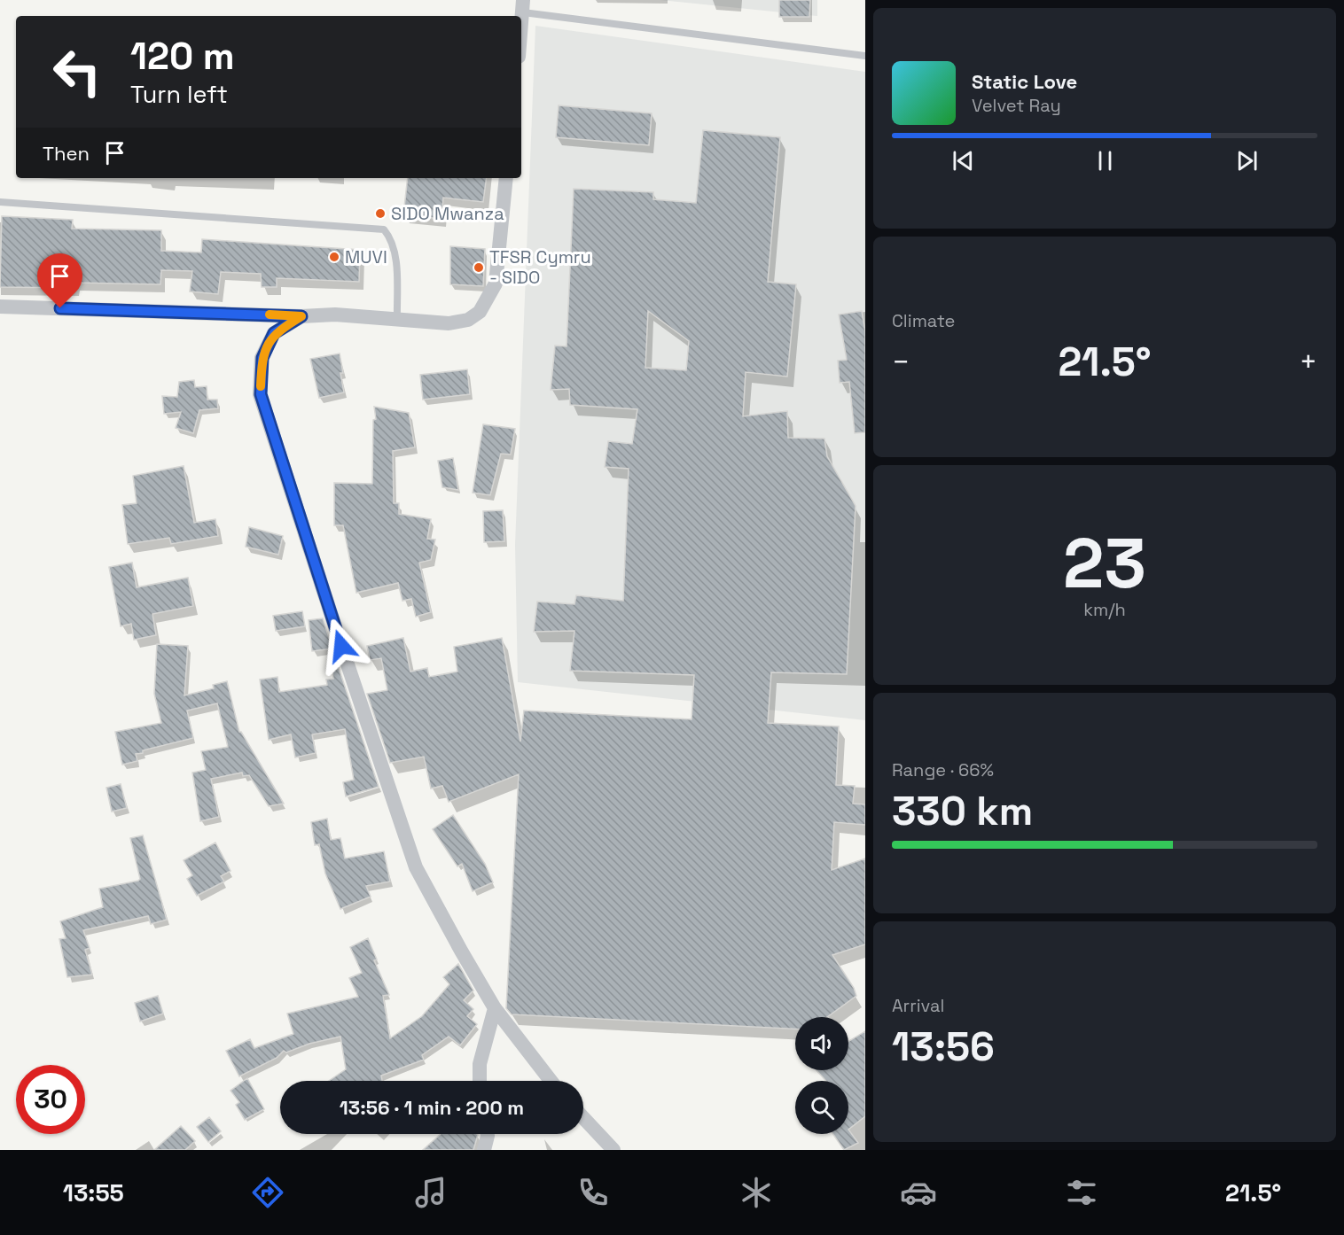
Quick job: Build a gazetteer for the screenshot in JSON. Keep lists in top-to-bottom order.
{
  "places": ["SIDO Mwanza", "MUVI", "TFSR Cymru - SIDO"],
  "page": {
    "turn": ["120 m", "Turn left"],
    "song": ["Static Love", "Velvet Ray"],
    "then": "Then",
    "tile": [
      "Climate",
      ["23", "km/h"],
      ["Range · 66%", "330 km"],
      ["Arrival", "13:56"]
    ],
    "heat": ["−", "21.5°", "+"],
    "limit": "30",
    "trip": "13:56 · 1 min · 200 m",
    "tabs": ["13:55", "21.5°"]
  }
}
